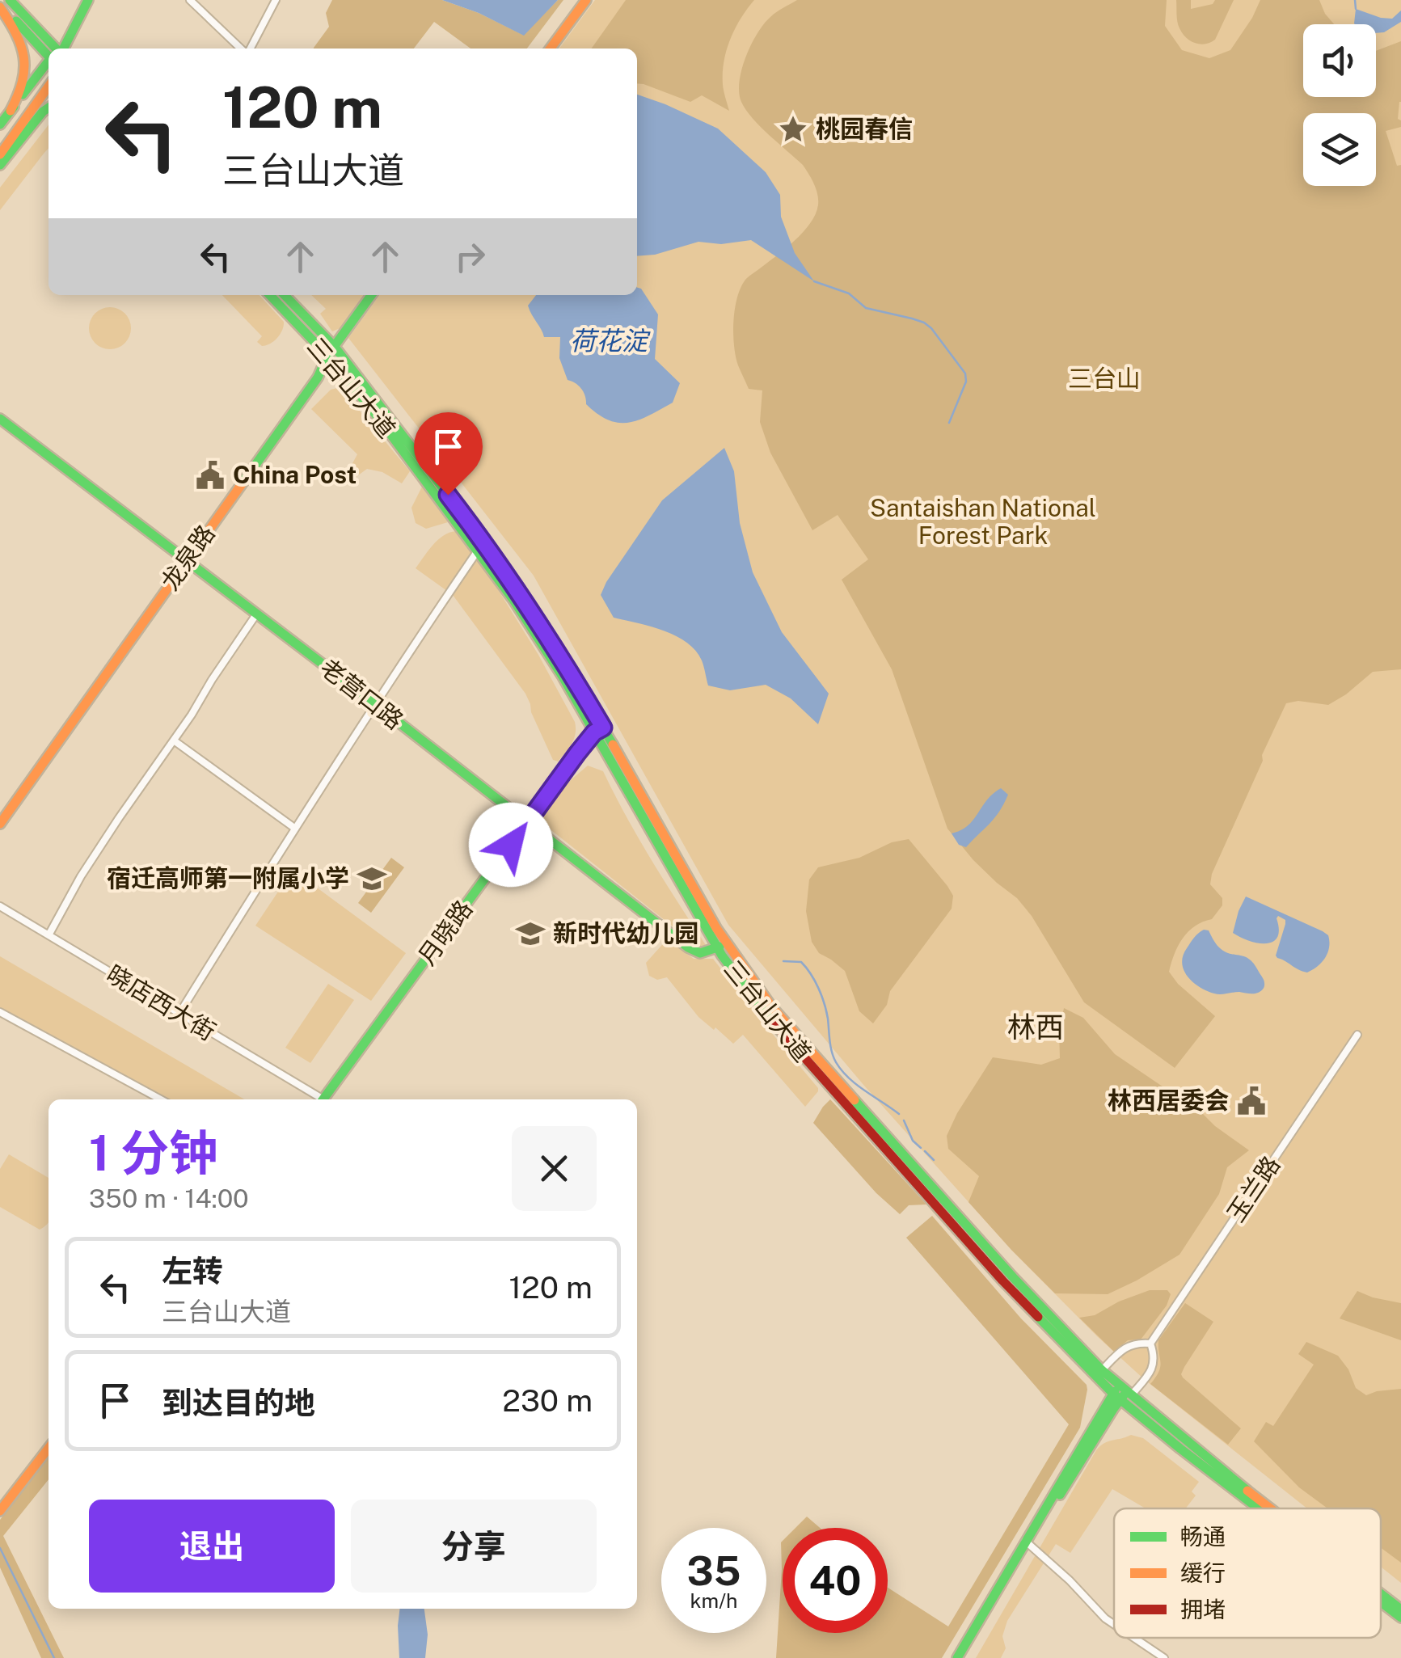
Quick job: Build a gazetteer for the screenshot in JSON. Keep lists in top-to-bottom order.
{
  "streets": {
    "main road": [
      "三台山大道",
      "龙泉路",
      "老营口路",
      "月晓路",
      "玉兰路"
    ],
    "street": ["晓店西大街"]
  },
  "crossings": [
    ["三台山大道", "龙泉路"],
    ["三台山大道", "老营口路"],
    ["三台山大道", "月晓路"],
    ["三台山大道", "玉兰路"],
    ["龙泉路", "老营口路"],
    ["老营口路", "月晓路"]
  ],
  "districts": ["林西"],
  "water": ["荷花淀"],
  "parks": ["三台山", "Santaishan National Forest Park"],
  "places": {
    "place": ["桃园春信"],
    "public building": ["China Post", "林西居委会"],
    "school or university": ["宿迁高师第一附属小学", "新时代幼儿园"]
  },
  "legend": ["畅通", "缓行", "拥堵"],
  "page": {
    "turn": ["120 m", "三台山大道"],
    "heading": ["1 分钟", "350 m · 14:00"],
    "list": [
      {
        "name": "左转",
        "note": "三台山大道",
        "value": "120 m"
      },
      {
        "name": "到达目的地",
        "value": "230 m"
      }
    ],
    "buttons": ["退出", "分享"],
    "speed": "35 km/h",
    "limit": "40"
  }
}
